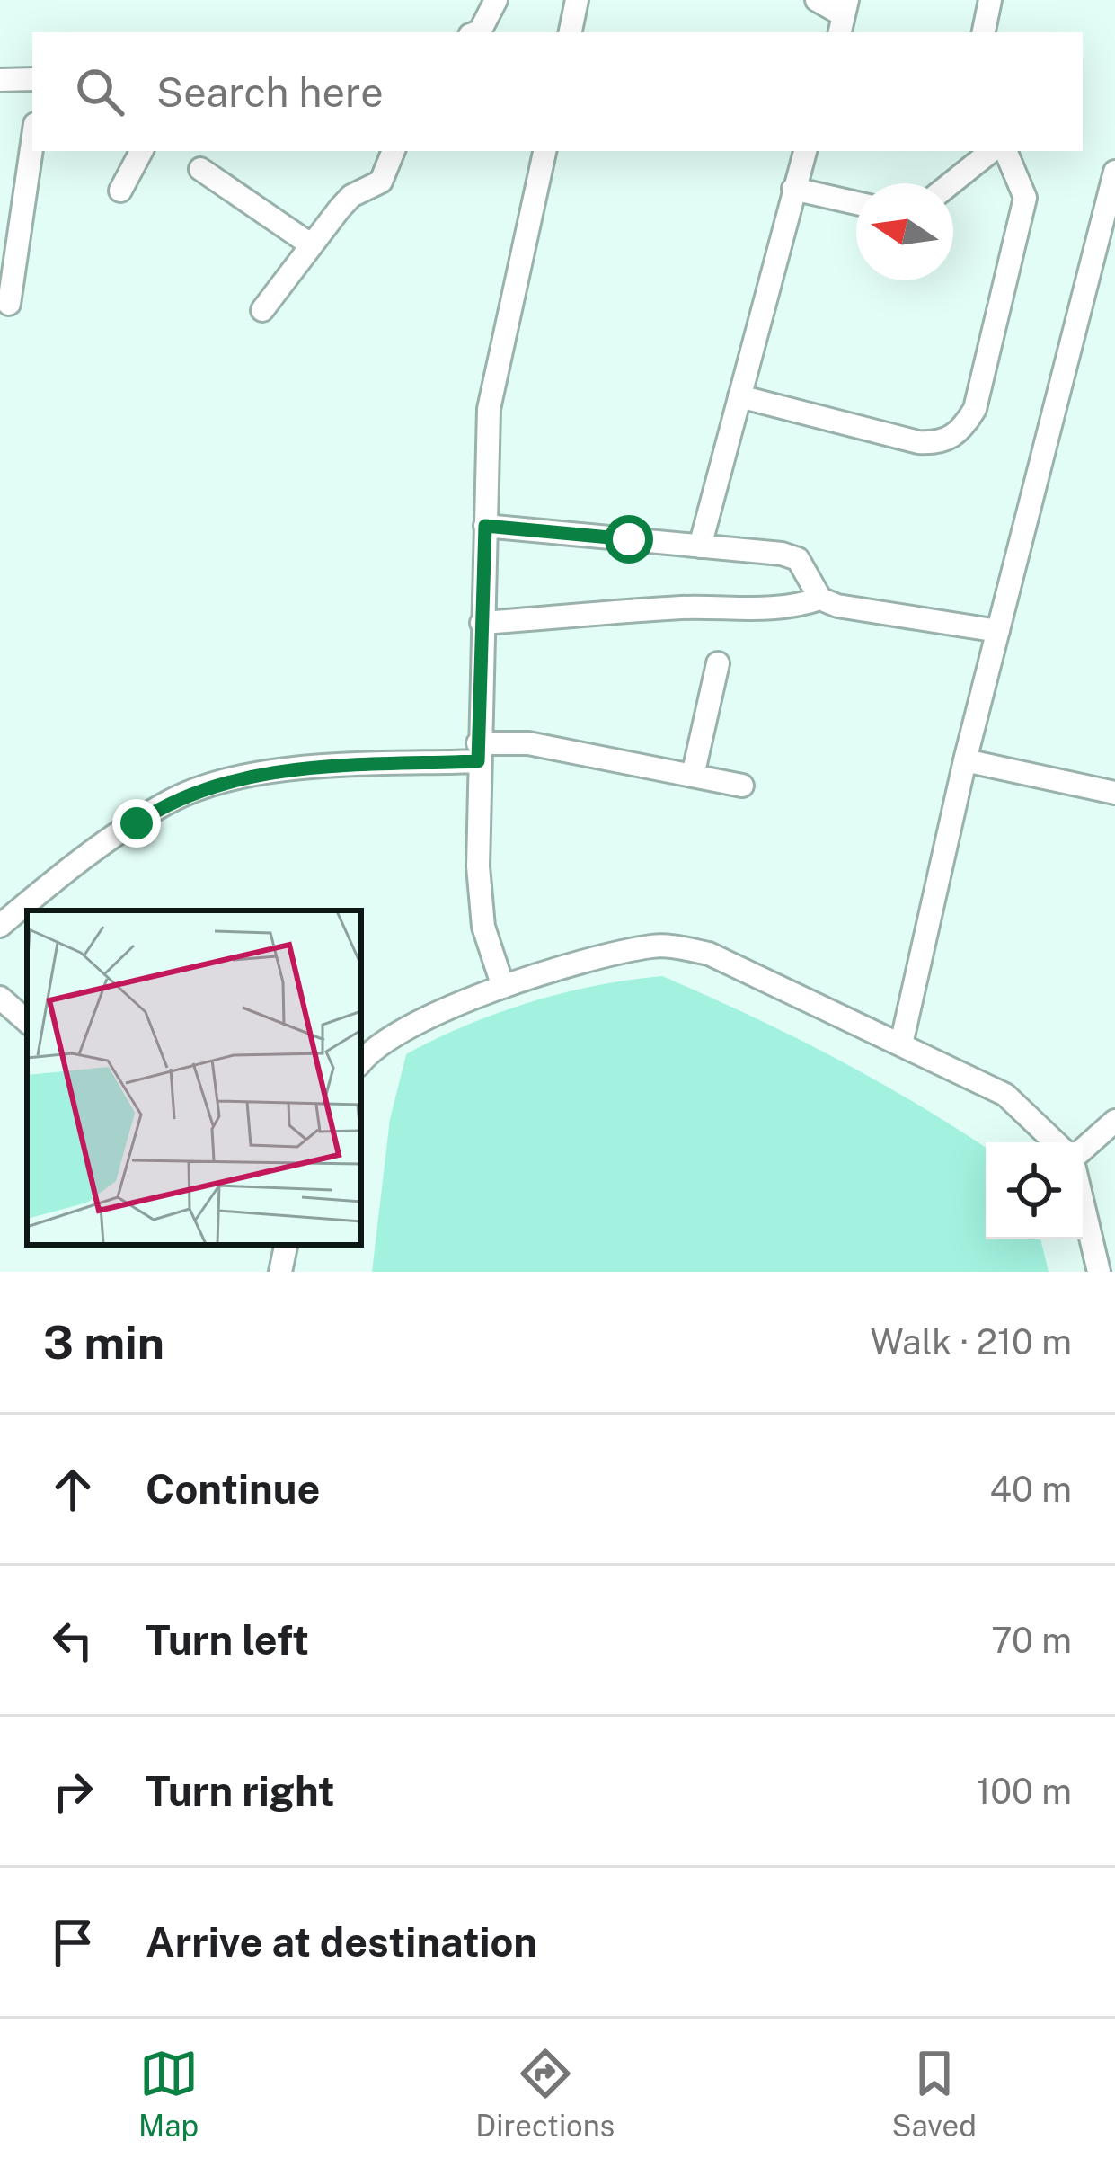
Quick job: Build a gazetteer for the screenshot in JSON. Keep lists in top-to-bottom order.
{
  "north": "left",
  "page": {
    "search": "Search here",
    "heading": ["3 min", "Walk · 210 m"],
    "list": [
      ["Continue", "40 m"],
      ["Turn left", "70 m"],
      ["Turn right", "100 m"],
      "Arrive at destination"
    ],
    "nav": ["Map", "Directions", "Saved"]
  }
}
